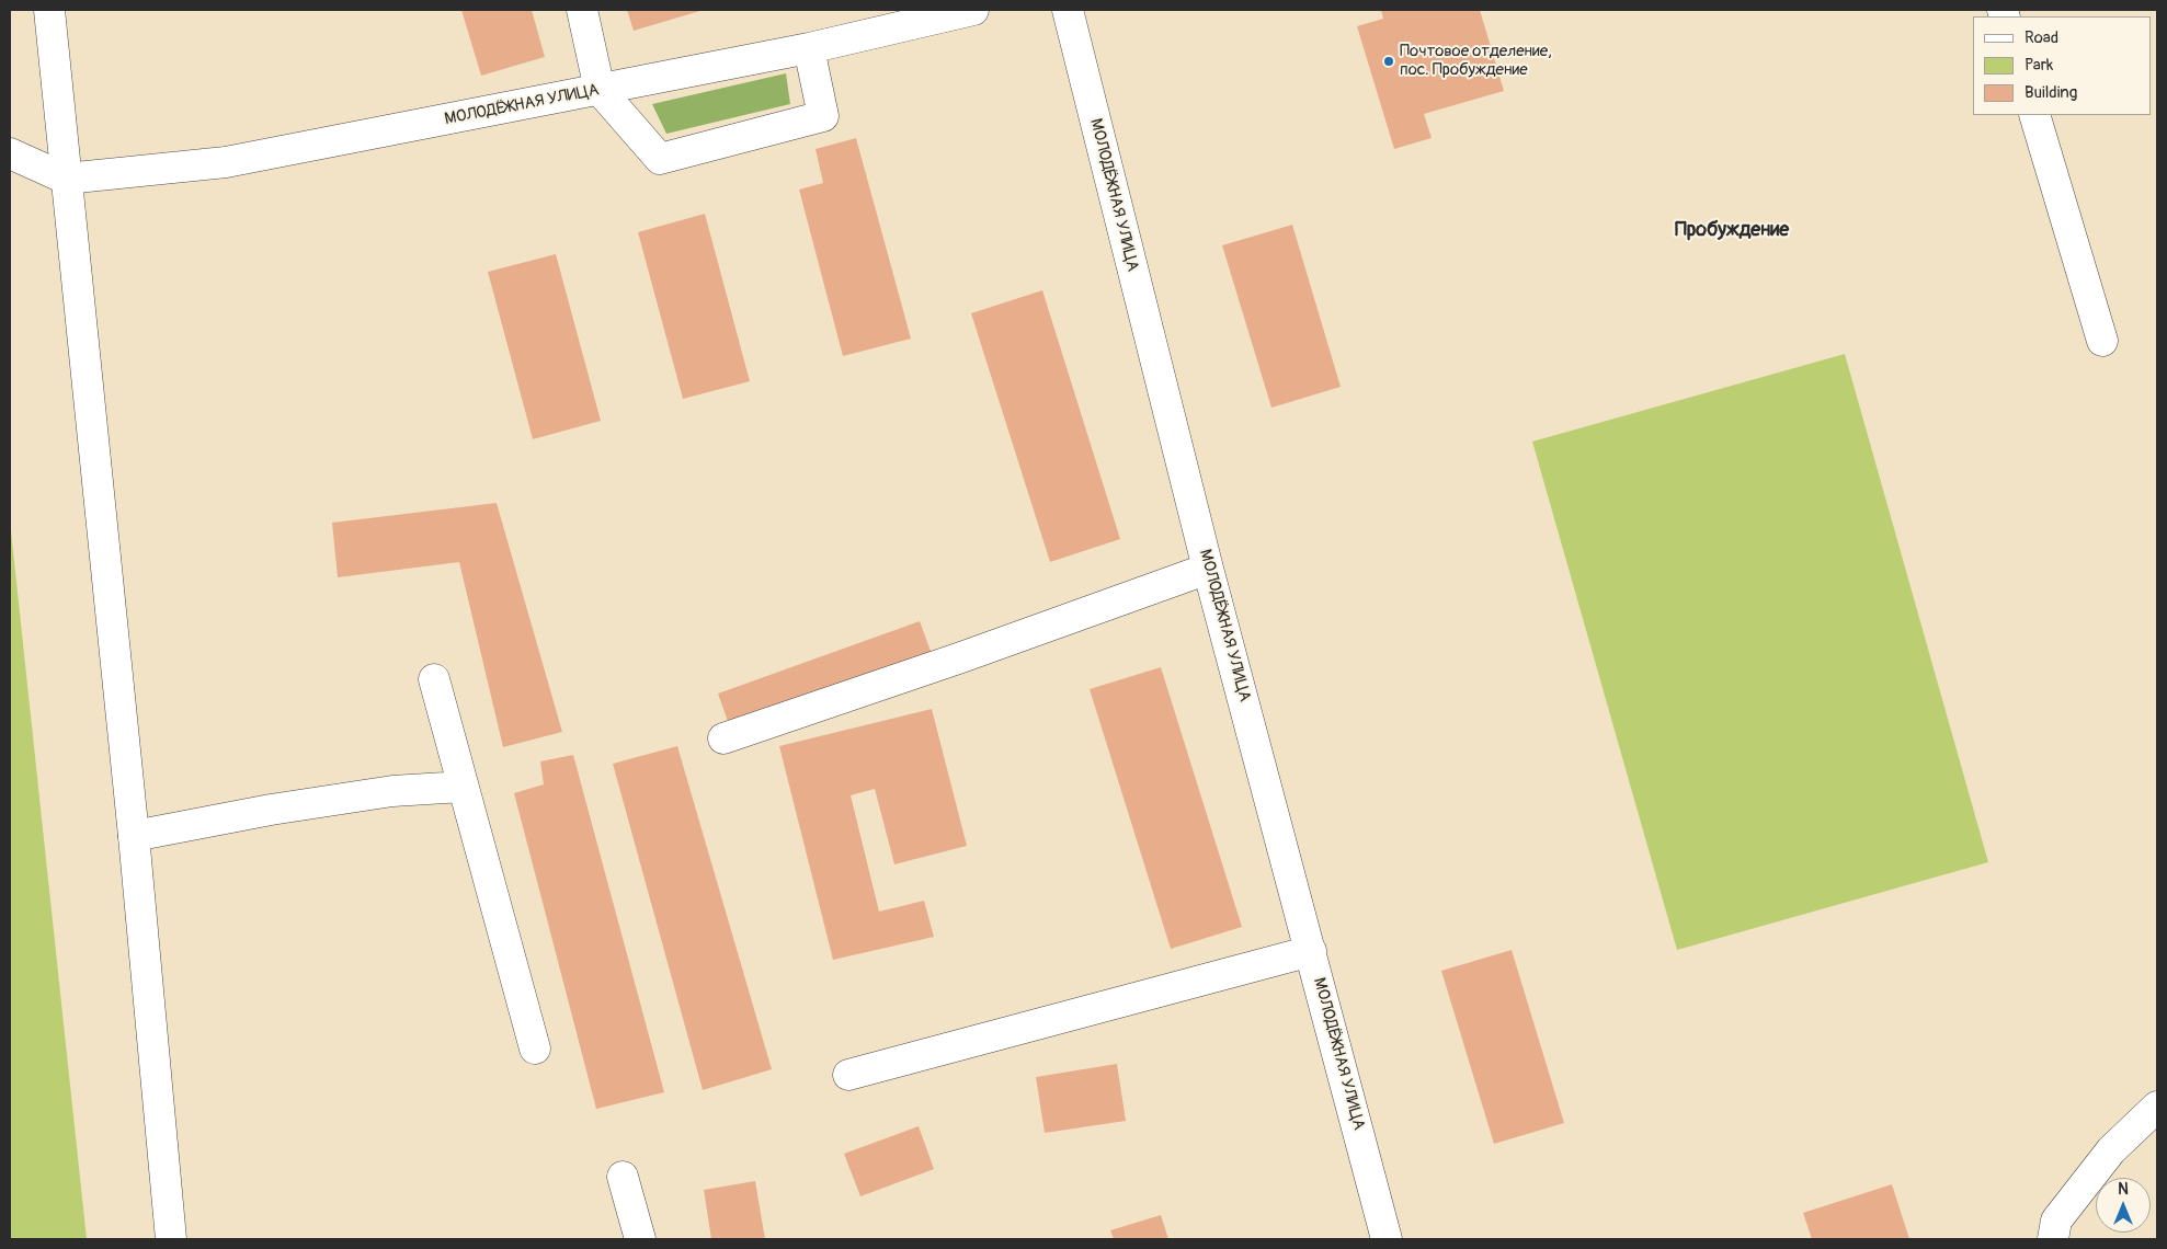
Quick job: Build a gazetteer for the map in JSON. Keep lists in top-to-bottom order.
{
  "streets": {
    "street": ["МОЛОДЁЖНАЯ УЛИЦА"]
  },
  "districts": ["Пробуждение"],
  "places": ["Почтовое отделение, пос. Пробуждение"],
  "legend": ["Road", "Park", "Building"],
  "north": "top"
}
